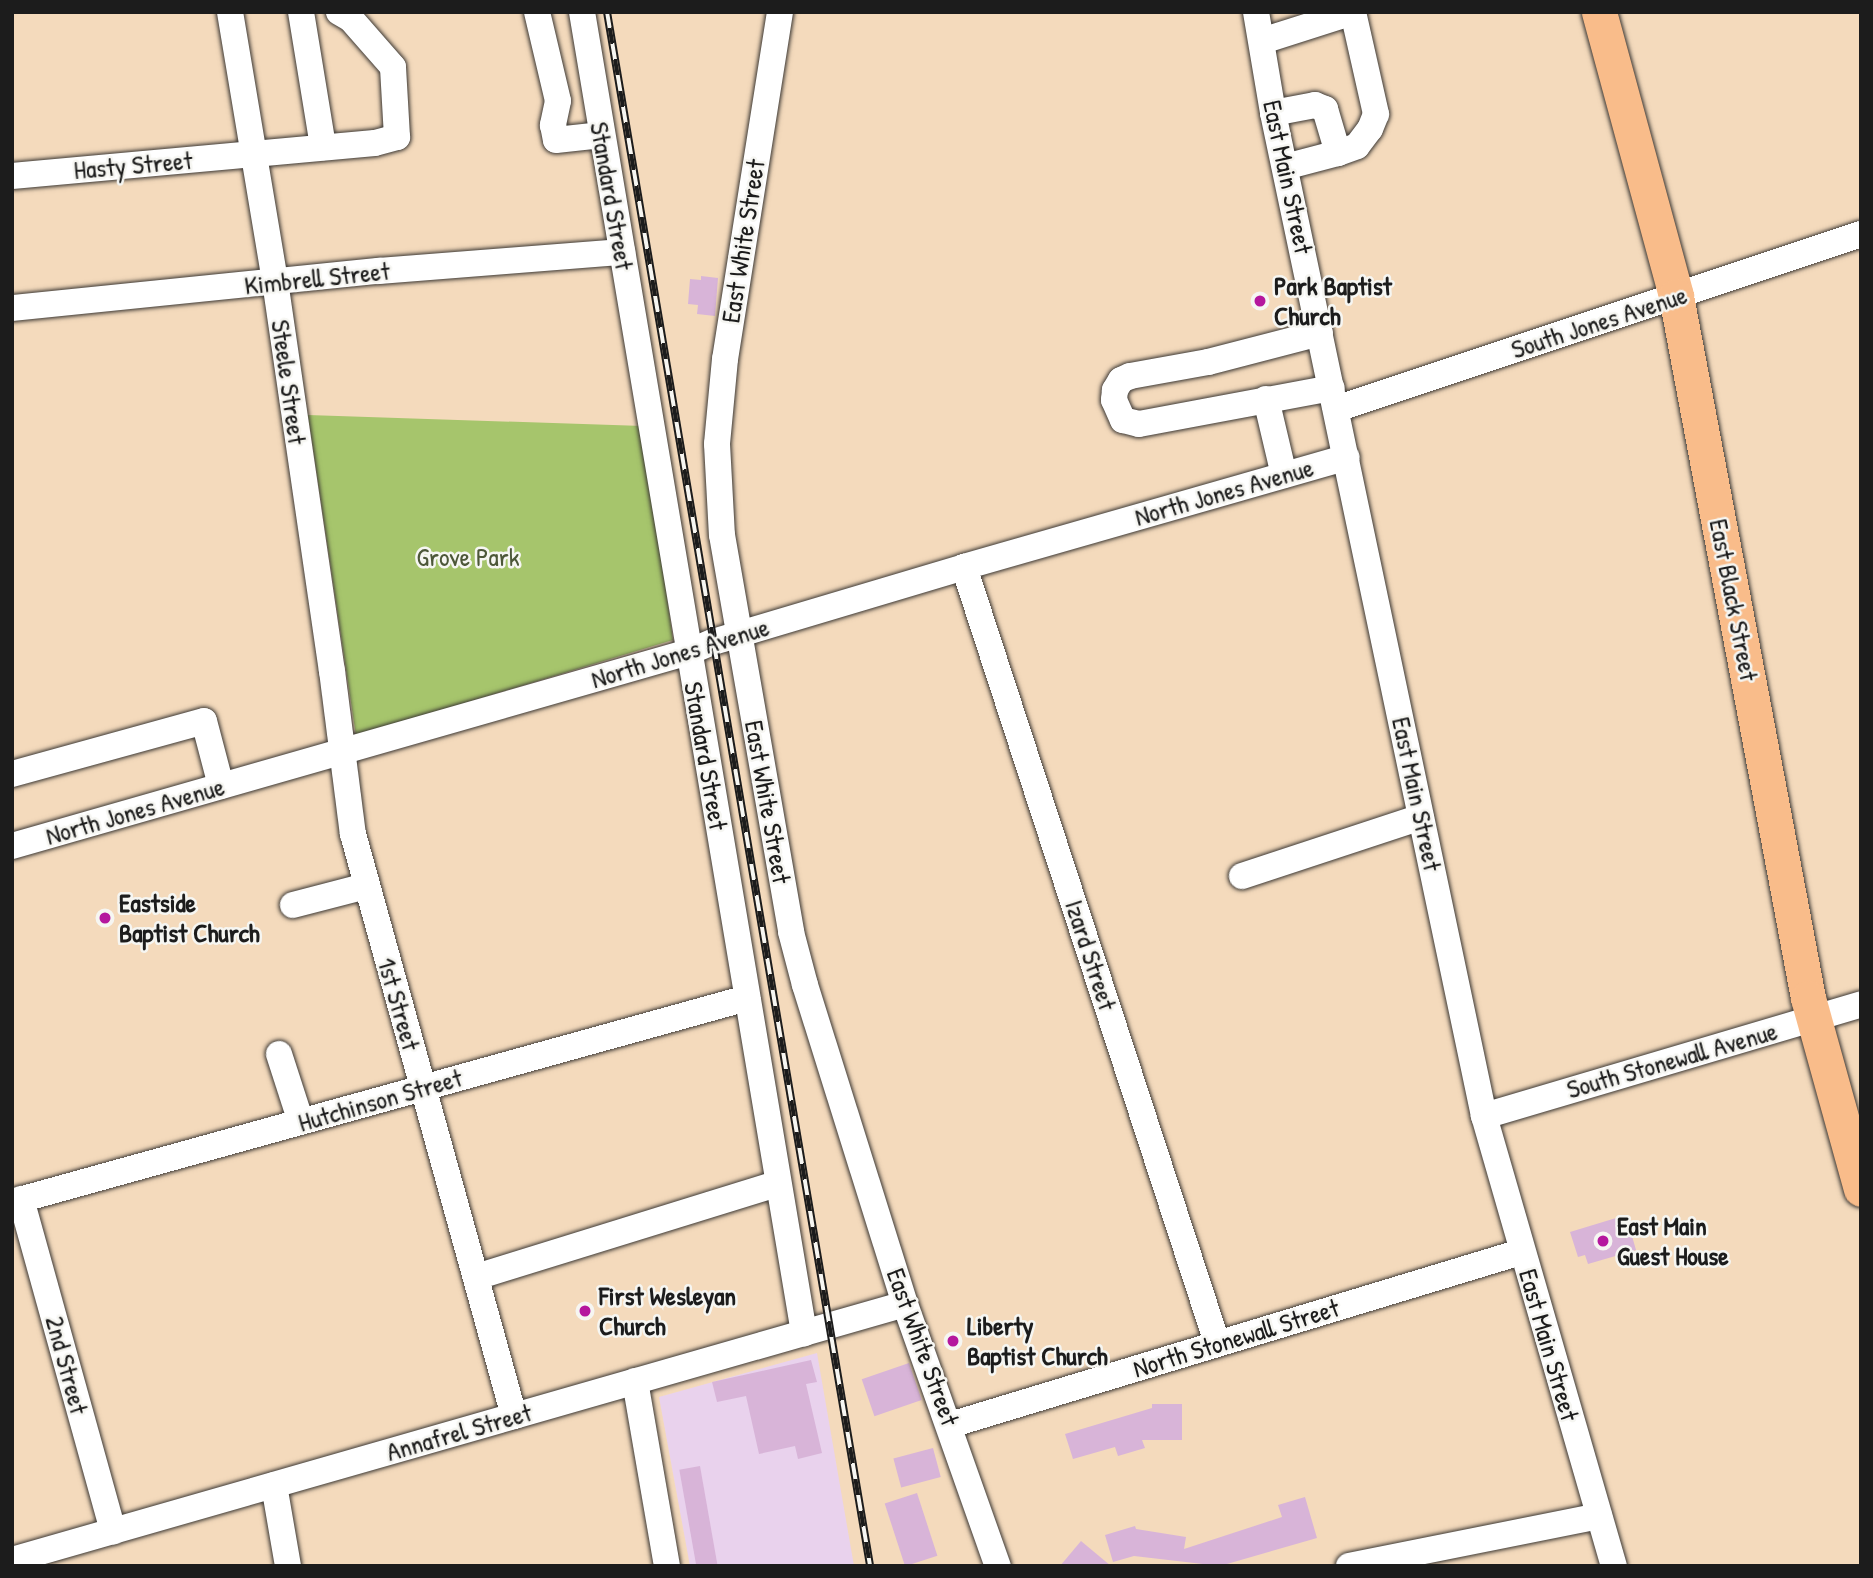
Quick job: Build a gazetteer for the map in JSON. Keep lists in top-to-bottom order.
{
  "streets": {
    "main road": ["East Black Street"],
    "street": [
      "Hasty Street",
      "East Main Street",
      "Standard Street",
      "East White Street",
      "Kimbrell Street",
      "South Jones Avenue",
      "Steele Street",
      "North Jones Avenue",
      "Izard Street",
      "1st Street",
      "South Stonewall Avenue",
      "Hutchinson Street",
      "North Stonewall Street",
      "2nd Street",
      "Annafrel Street"
    ]
  },
  "crossings": [
    ["Hasty Street", "Steele Street"],
    ["East Main Street", "South Jones Avenue"],
    ["East Main Street", "North Jones Avenue"],
    ["East Main Street", "South Stonewall Avenue"],
    ["East Main Street", "North Stonewall Street"],
    ["Standard Street", "Kimbrell Street"],
    ["Standard Street", "North Jones Avenue"],
    ["Standard Street", "Hutchinson Street"],
    ["Standard Street", "Annafrel Street"],
    ["East White Street", "North Jones Avenue"],
    ["East White Street", "North Stonewall Street"],
    ["East White Street", "Annafrel Street"],
    ["Kimbrell Street", "Steele Street"],
    ["South Jones Avenue", "East Black Street"],
    ["Steele Street", "North Jones Avenue"],
    ["Steele Street", "1st Street"],
    ["North Jones Avenue", "Izard Street"],
    ["North Jones Avenue", "1st Street"],
    ["East Black Street", "South Stonewall Avenue"],
    ["Izard Street", "North Stonewall Street"],
    ["1st Street", "Hutchinson Street"],
    ["1st Street", "Annafrel Street"],
    ["Hutchinson Street", "2nd Street"],
    ["2nd Street", "Annafrel Street"]
  ],
  "parks": ["Grove Park"],
  "places": [
    "Park Baptist Church",
    "Eastside Baptist Church",
    "East Main Guest House",
    "First Wesleyan Church",
    "Liberty Baptist Church"
  ]
}
